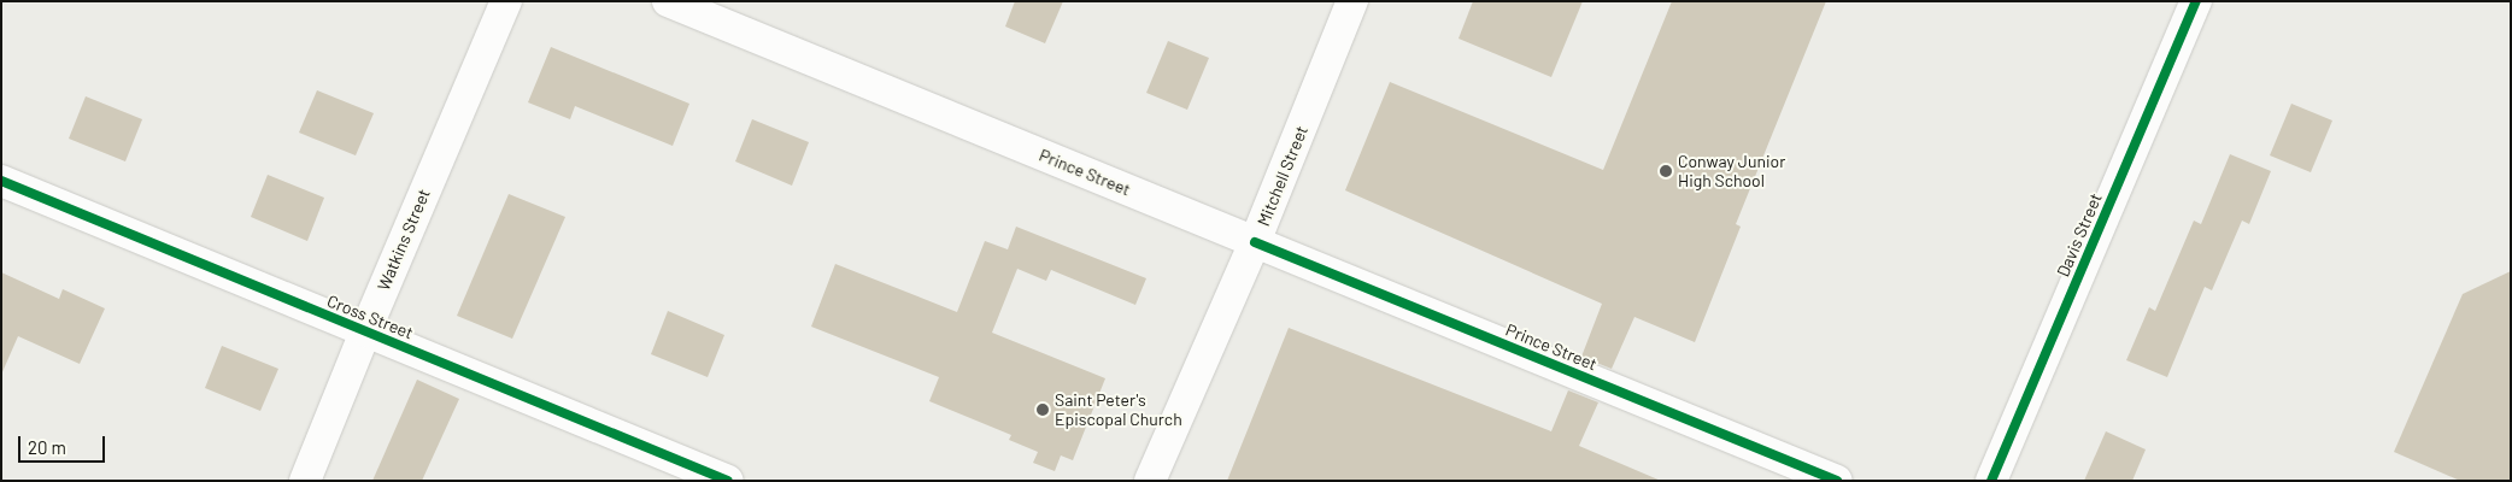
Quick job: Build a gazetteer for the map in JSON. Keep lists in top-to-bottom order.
{
  "streets": {
    "street": [
      "Prince Street",
      "Mitchell Street",
      "Davis Street",
      "Watkins Street",
      "Cross Street"
    ]
  },
  "crossings": [
    ["Prince Street", "Mitchell Street"],
    ["Watkins Street", "Cross Street"]
  ],
  "places": ["Conway Junior High School", "Saint Peter's Episcopal Church"],
  "scale_bar": "20 m"
}
